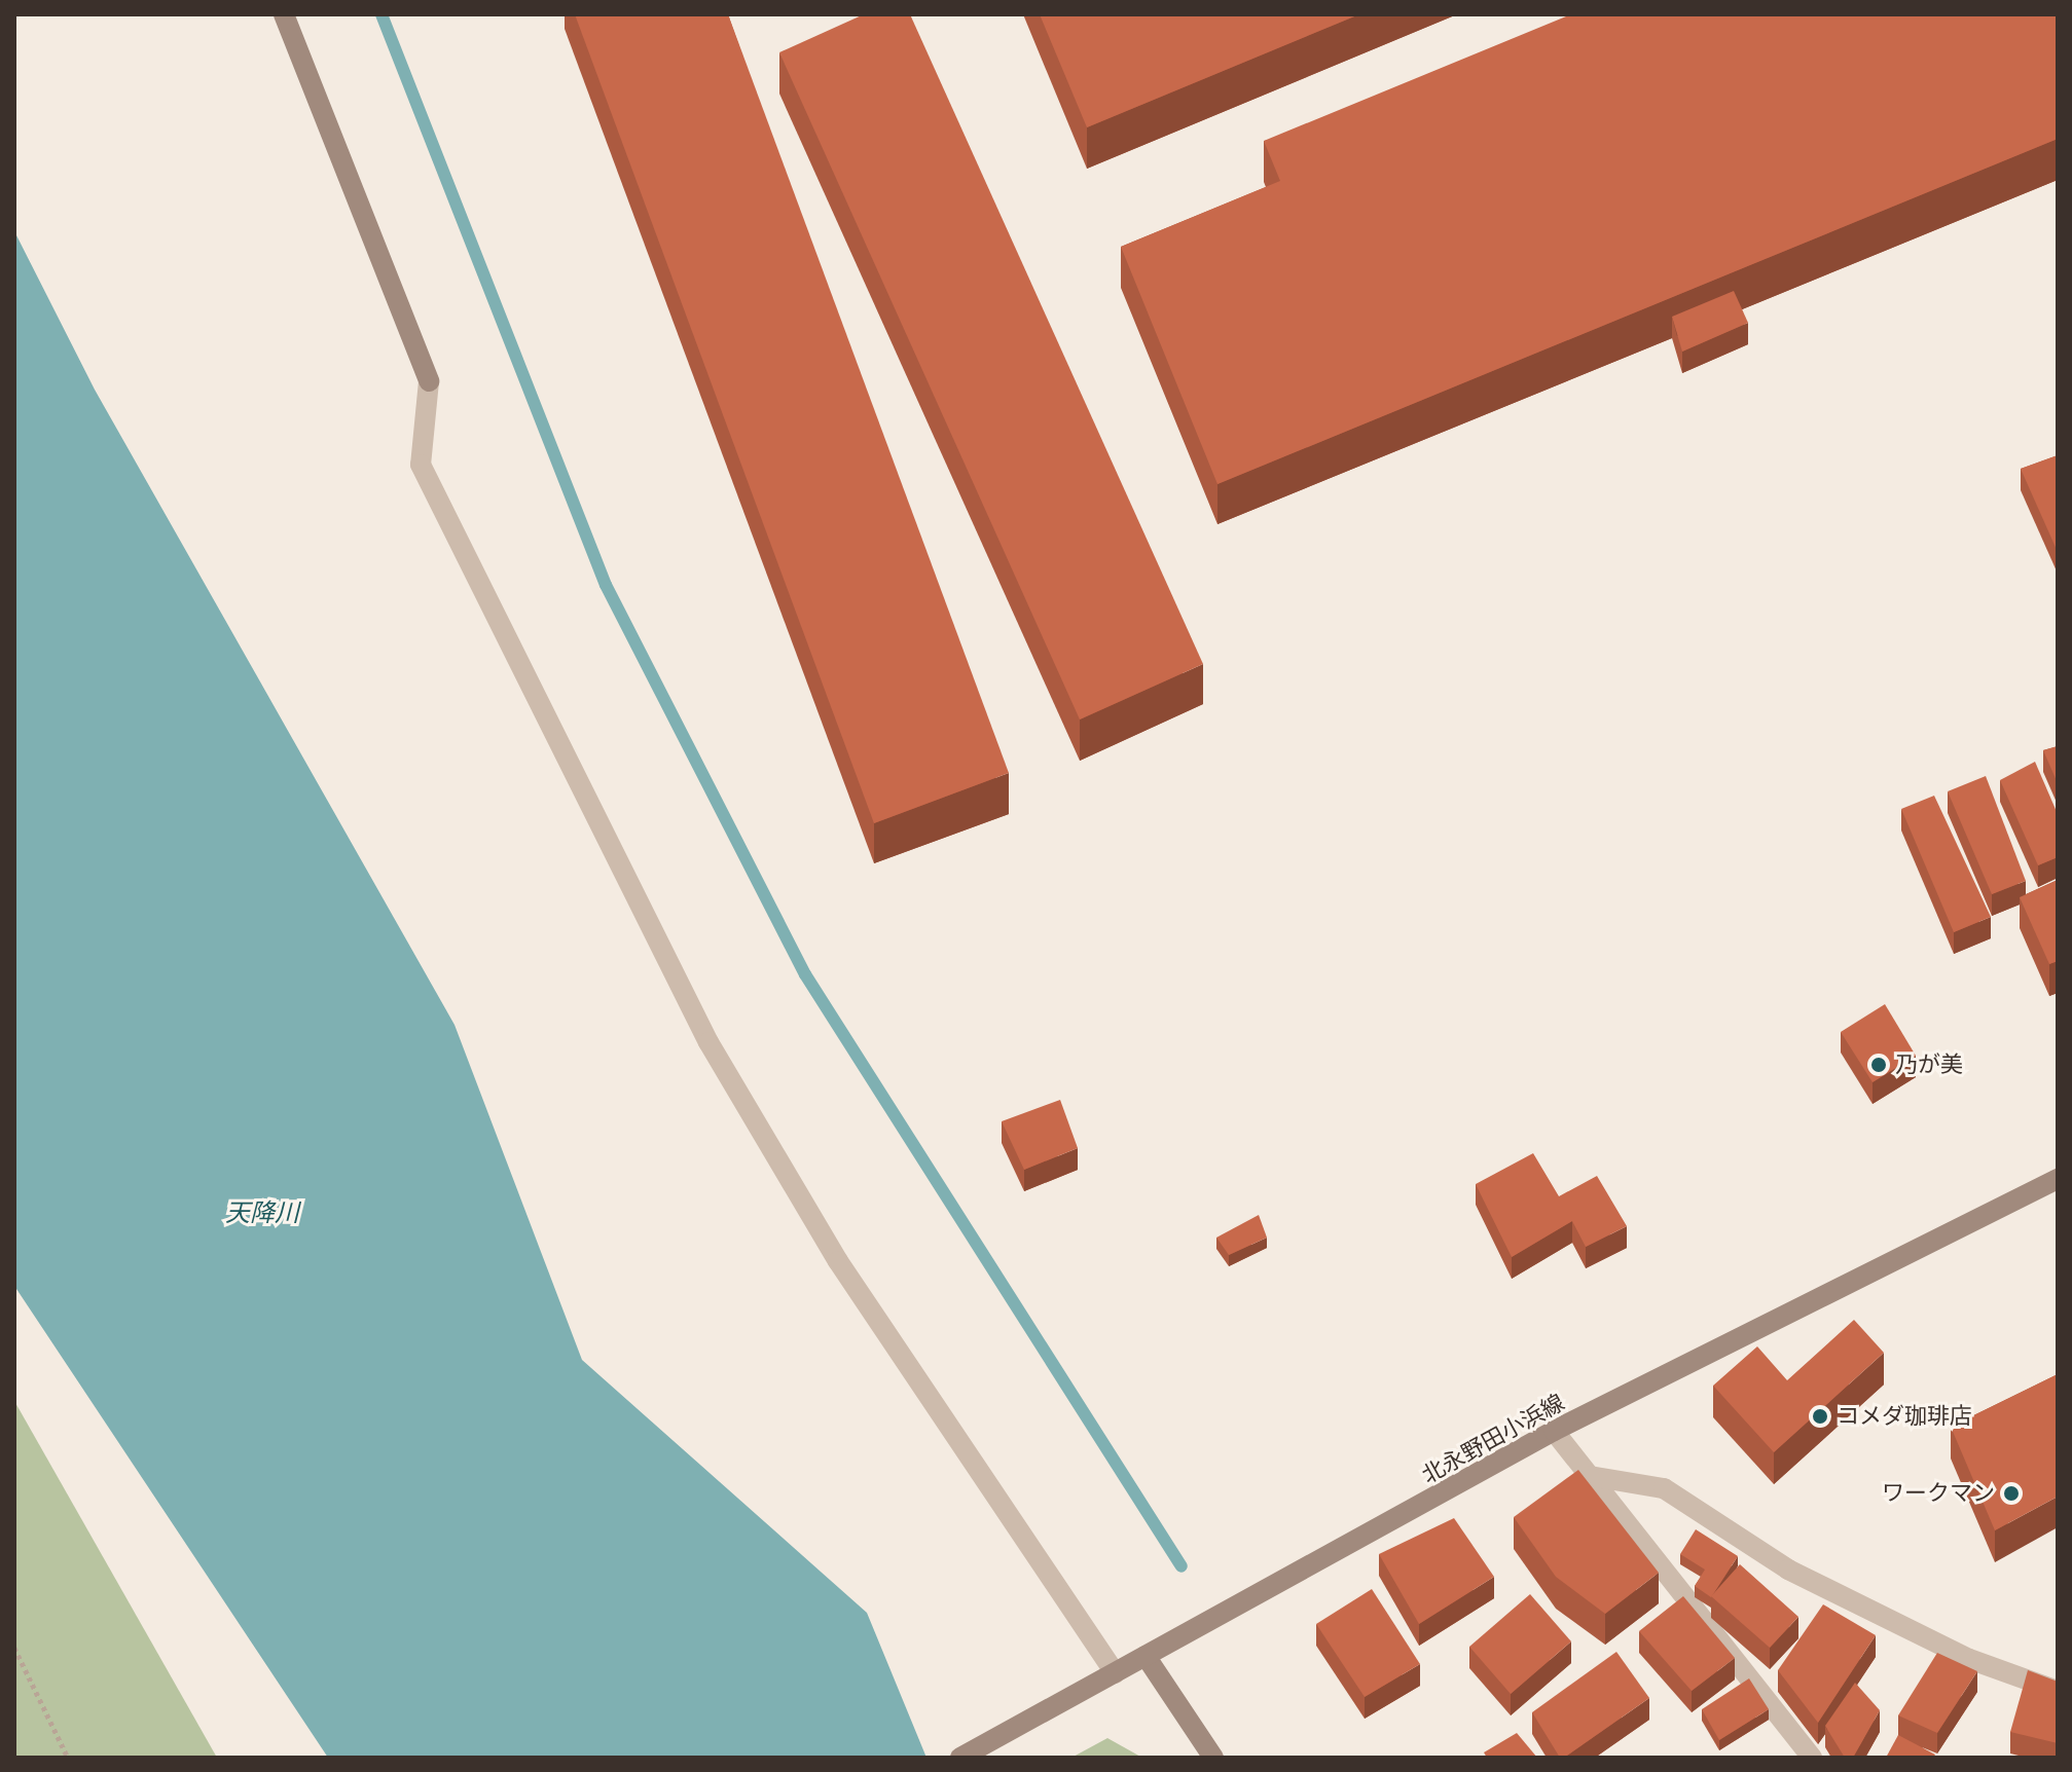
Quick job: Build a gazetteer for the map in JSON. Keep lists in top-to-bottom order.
{
  "streets": {
    "main road": ["北永野田小浜線"]
  },
  "water": ["天降川"],
  "places": ["乃が美", "コメダ珈琲店", "ワークマン"]
}
